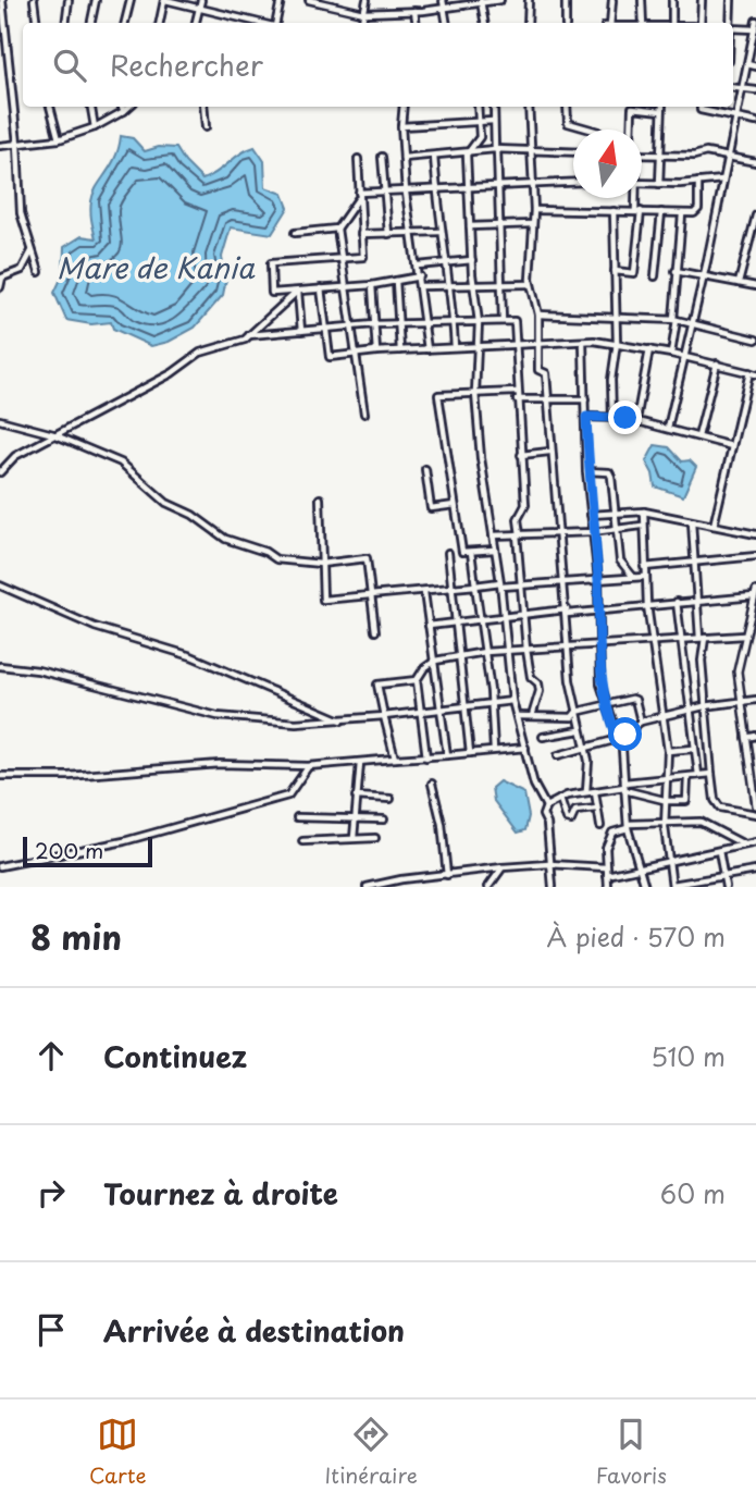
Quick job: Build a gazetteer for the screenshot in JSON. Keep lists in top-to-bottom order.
{
  "water": ["Mare de Kania"],
  "scale_bar": "200 m",
  "north": "top",
  "page": {
    "search": "Rechercher",
    "scale": "200 m",
    "heading": ["8 min", "À pied · 570 m"],
    "list": [
      ["Continuez", "510 m"],
      ["Tournez à droite", "60 m"],
      "Arrivée à destination"
    ],
    "nav": ["Carte", "Itinéraire", "Favoris"]
  }
}
